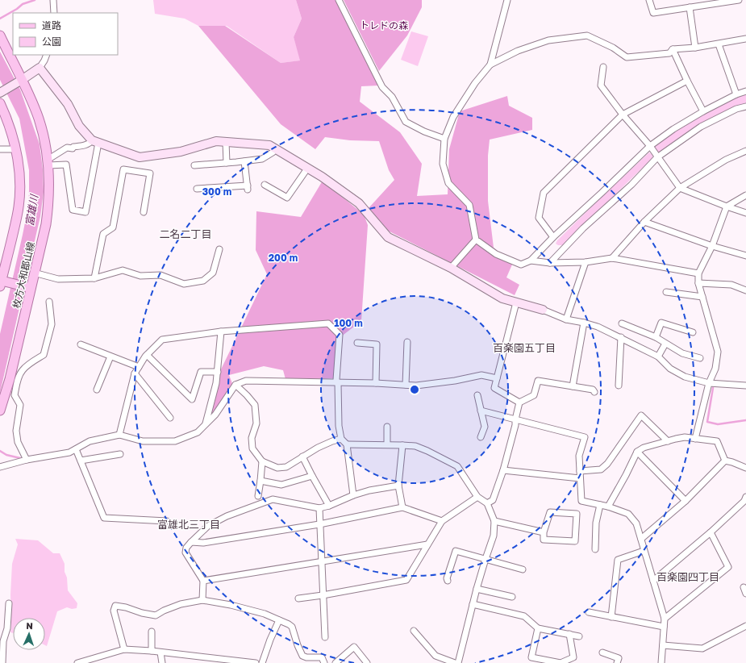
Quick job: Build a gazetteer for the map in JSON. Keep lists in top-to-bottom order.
{
  "streets": {
    "main road": ["枚方大和郡山線"]
  },
  "districts": [
    "二名二丁目",
    "百楽園五丁目",
    "富雄北三丁目",
    "百楽園四丁目"
  ],
  "water": ["富雄川"],
  "parks": ["トレドの森"],
  "legend": ["道路", "公園"],
  "north": "top",
  "rings": ["300 m", "200 m", "100 m"]
}
